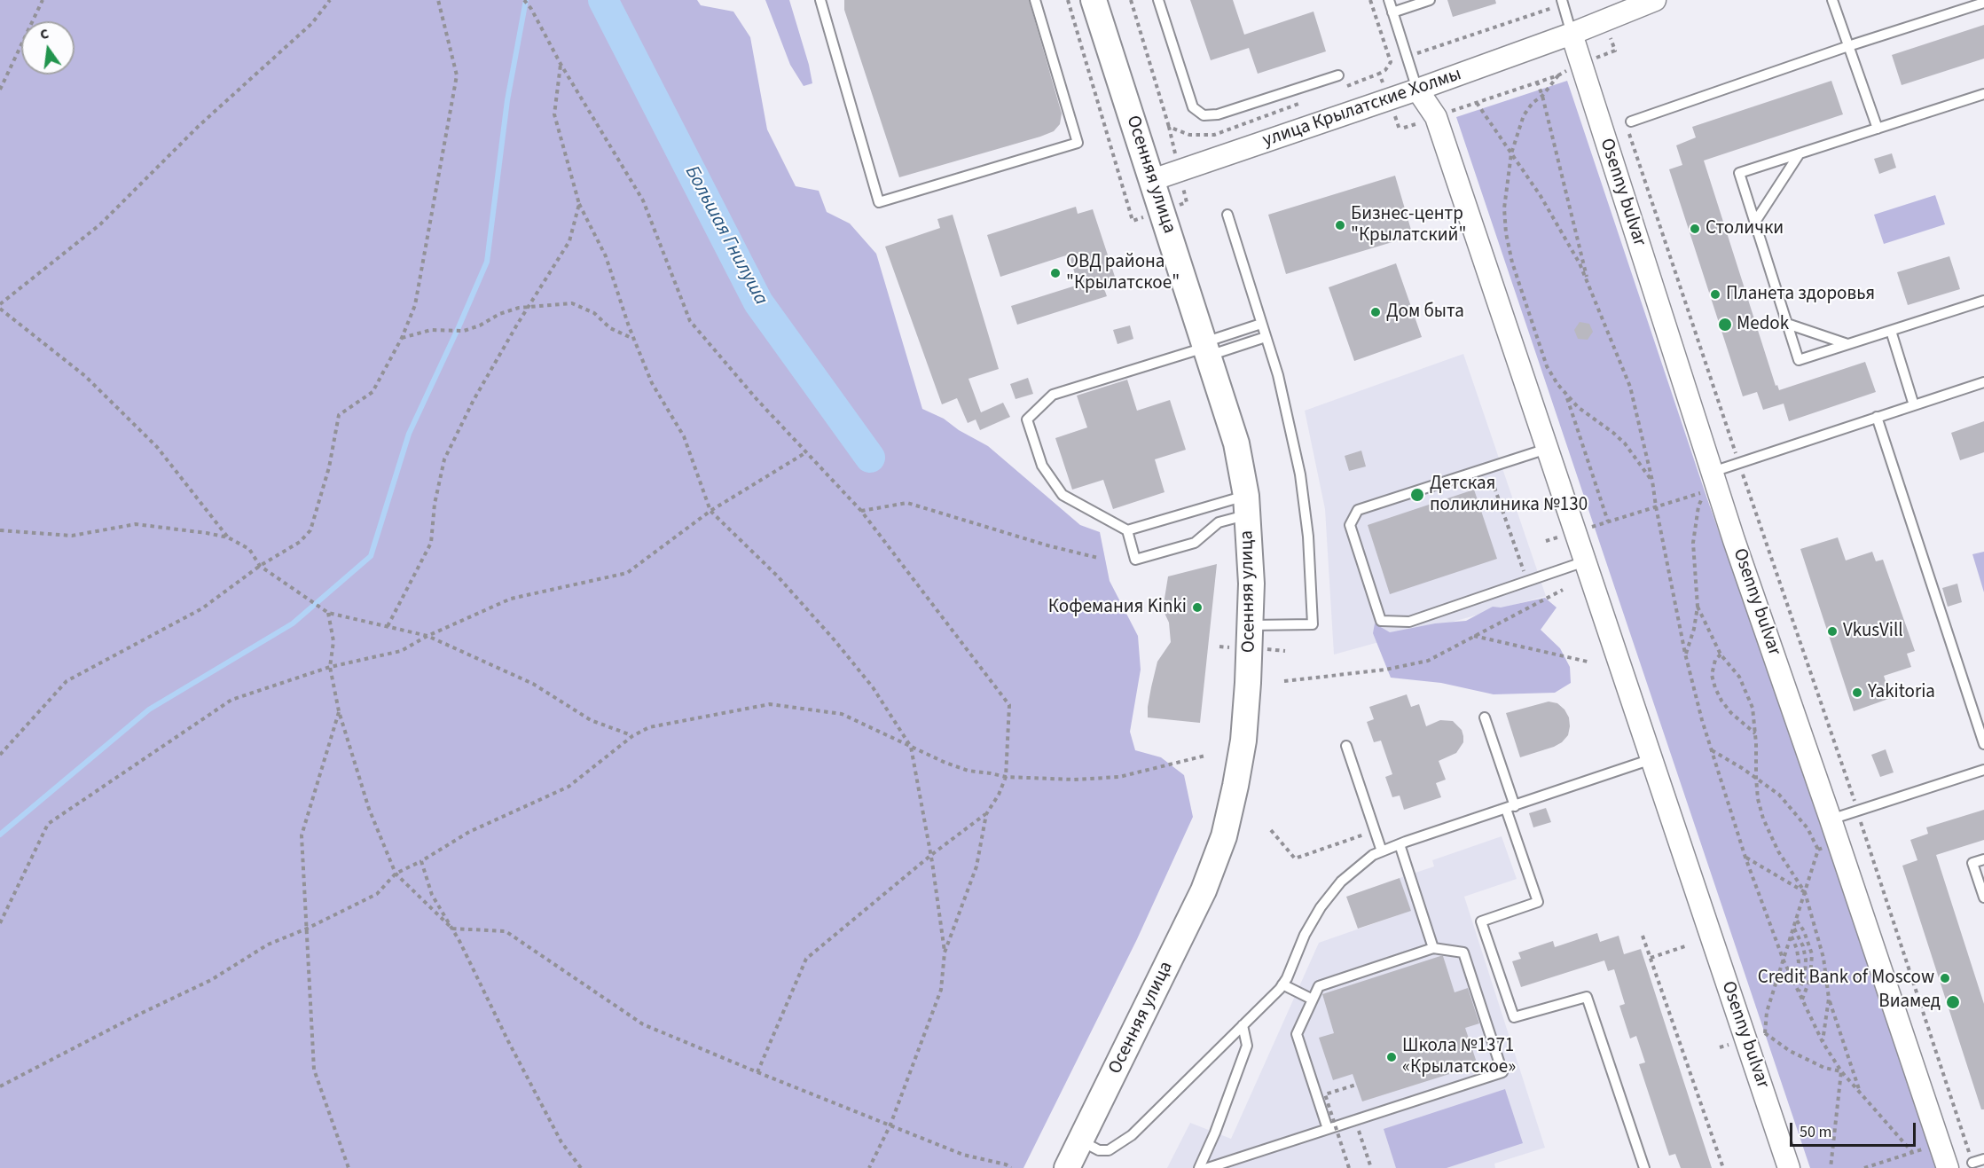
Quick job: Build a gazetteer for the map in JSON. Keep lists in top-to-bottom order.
{
  "streets": {
    "main road": ["Осенняя улица"],
    "street": ["улица Крылатские Холмы", "Osenny bulvar"]
  },
  "crossings": [
    ["улица Крылатские Холмы", "Осенняя улица"],
    ["улица Крылатские Холмы", "Osenny bulvar"]
  ],
  "water": ["Большая Гнилуша"],
  "places": [
    "Бизнес-центр \"Крылатский\"",
    "Столички",
    "ОВД района \"Крылатское\"",
    "Планета здоровья",
    "Дом быта",
    "Medok",
    "Детская поликлиника №130",
    "Кофемания Kinki",
    "VkusVill",
    "Yakitoria",
    "Credit Bank of Moscow",
    "Виамед",
    "Школа №1371 «Крылатское»"
  ],
  "scale_bar": "50 m",
  "north": "top"
}
